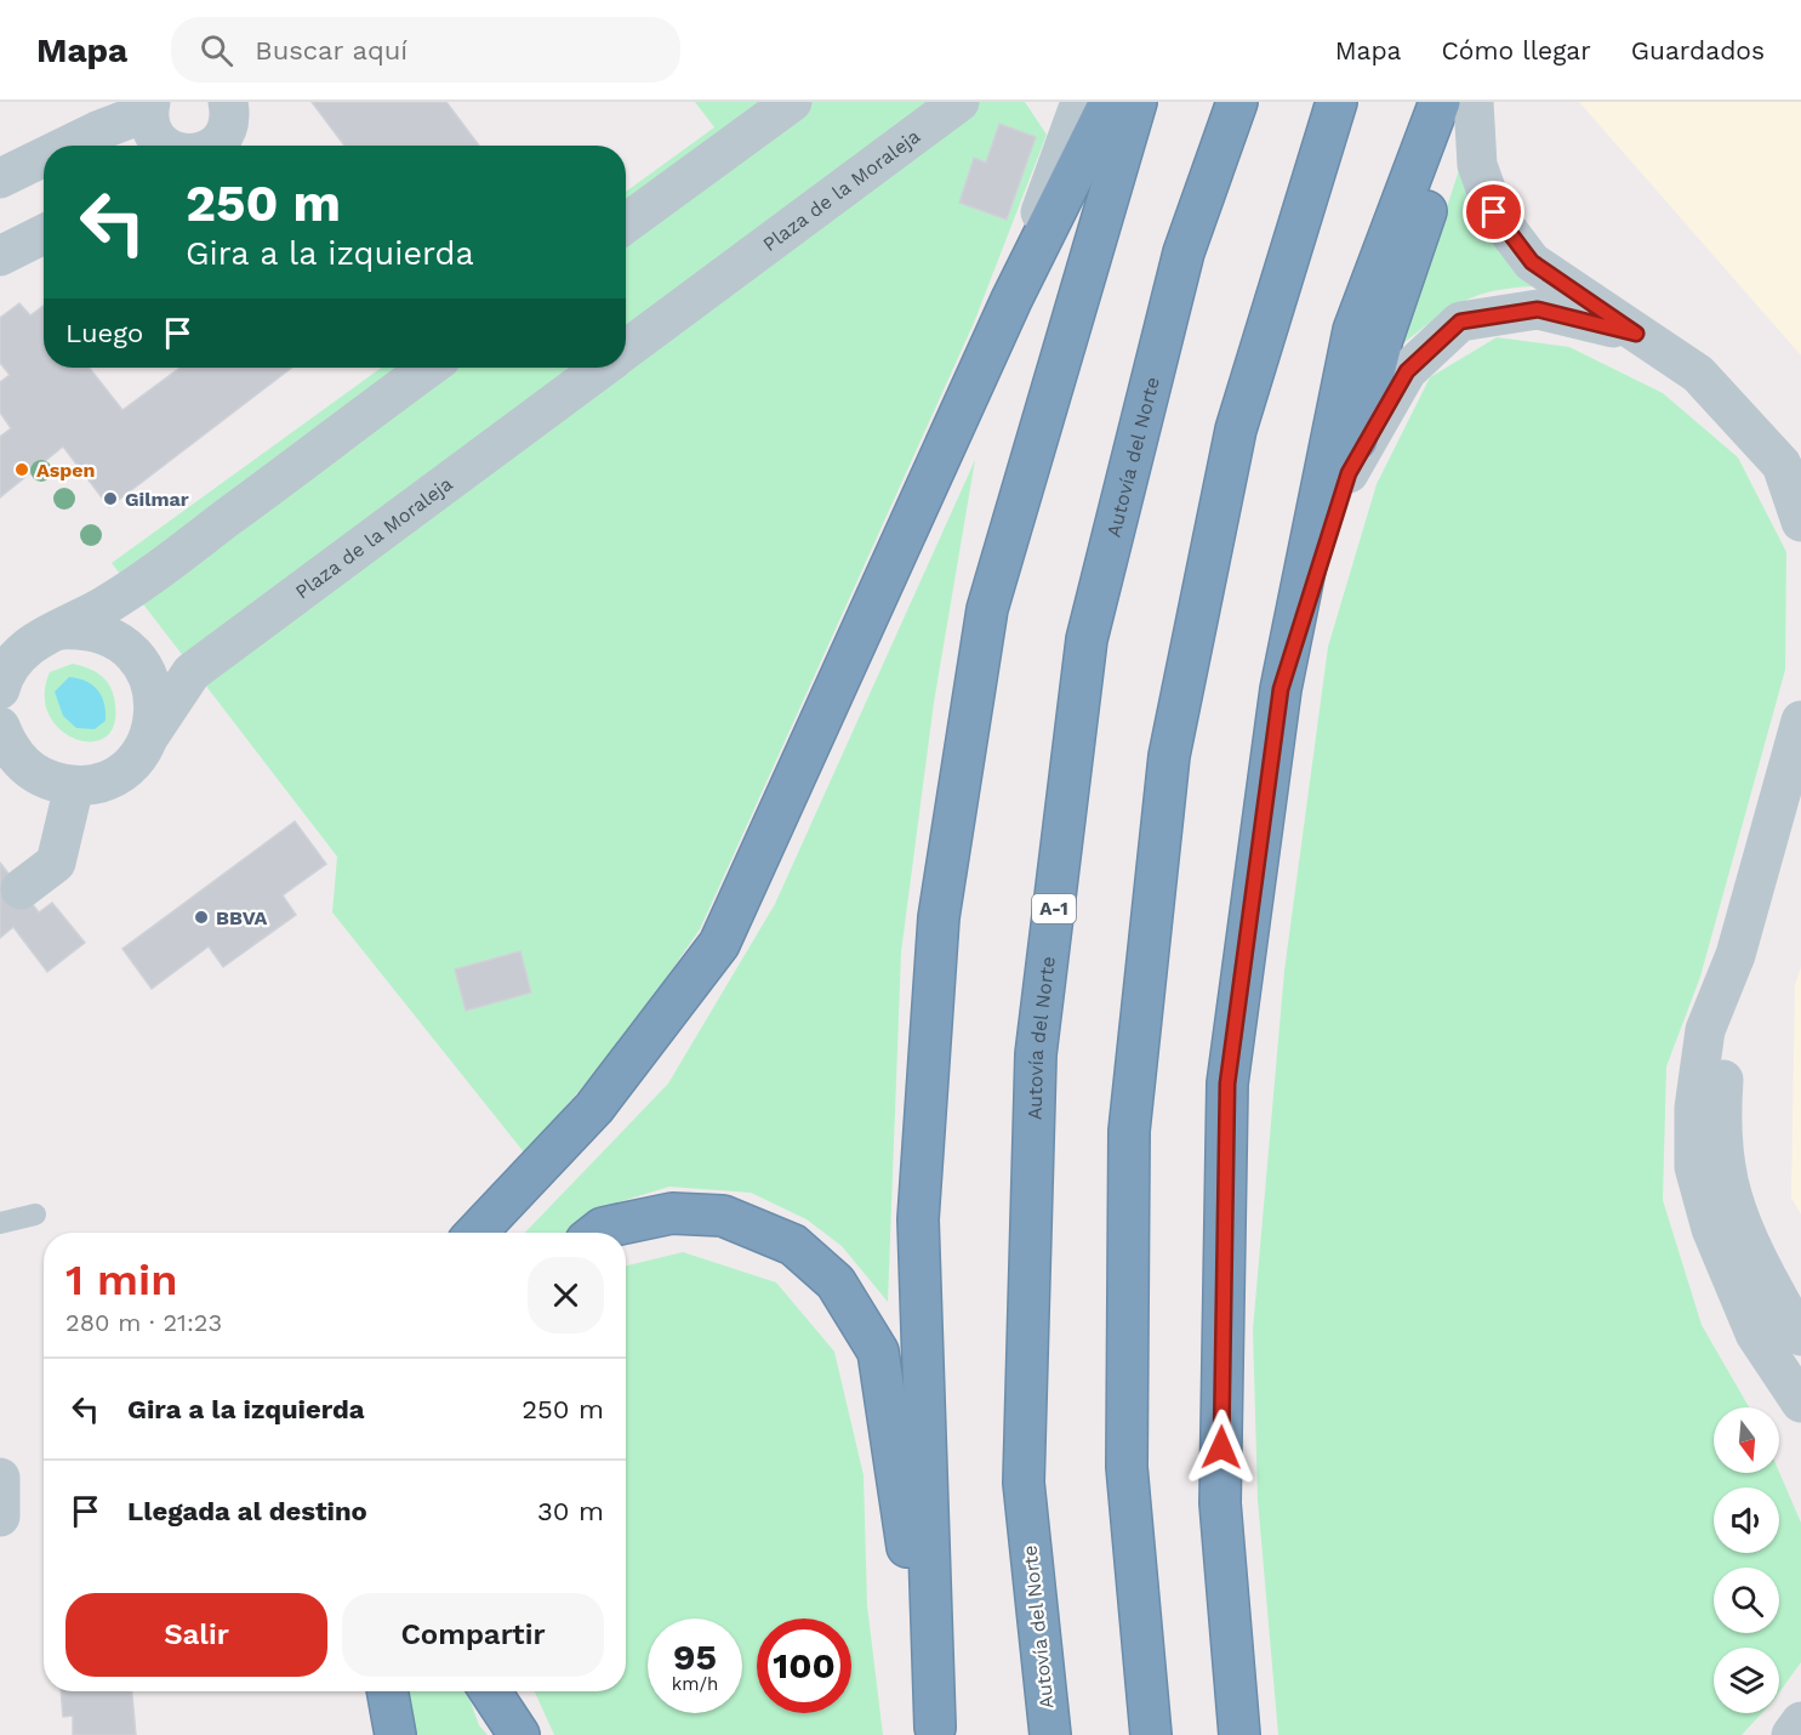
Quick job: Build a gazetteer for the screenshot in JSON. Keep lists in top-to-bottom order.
{
  "streets": {
    "highway": ["Autovía del Norte", "A-1"],
    "street": ["Plaza de la Moraleja"]
  },
  "places": ["Aspen", "Gilmar", "BBVA"],
  "north": "bottom",
  "page": {
    "header": "Mapa",
    "search": "Buscar aquí",
    "nav": ["Mapa", "Cómo llegar", "Guardados"],
    "turn": ["250 m", "Gira a la izquierda"],
    "then": "Luego",
    "heading": ["1 min", "280 m · 21:23"],
    "list": [
      {
        "name": "Gira a la izquierda",
        "value": "250 m"
      },
      {
        "name": "Llegada al destino",
        "value": "30 m"
      }
    ],
    "buttons": ["Salir", "Compartir"],
    "speed": "95 km/h",
    "limit": "100"
  }
}
